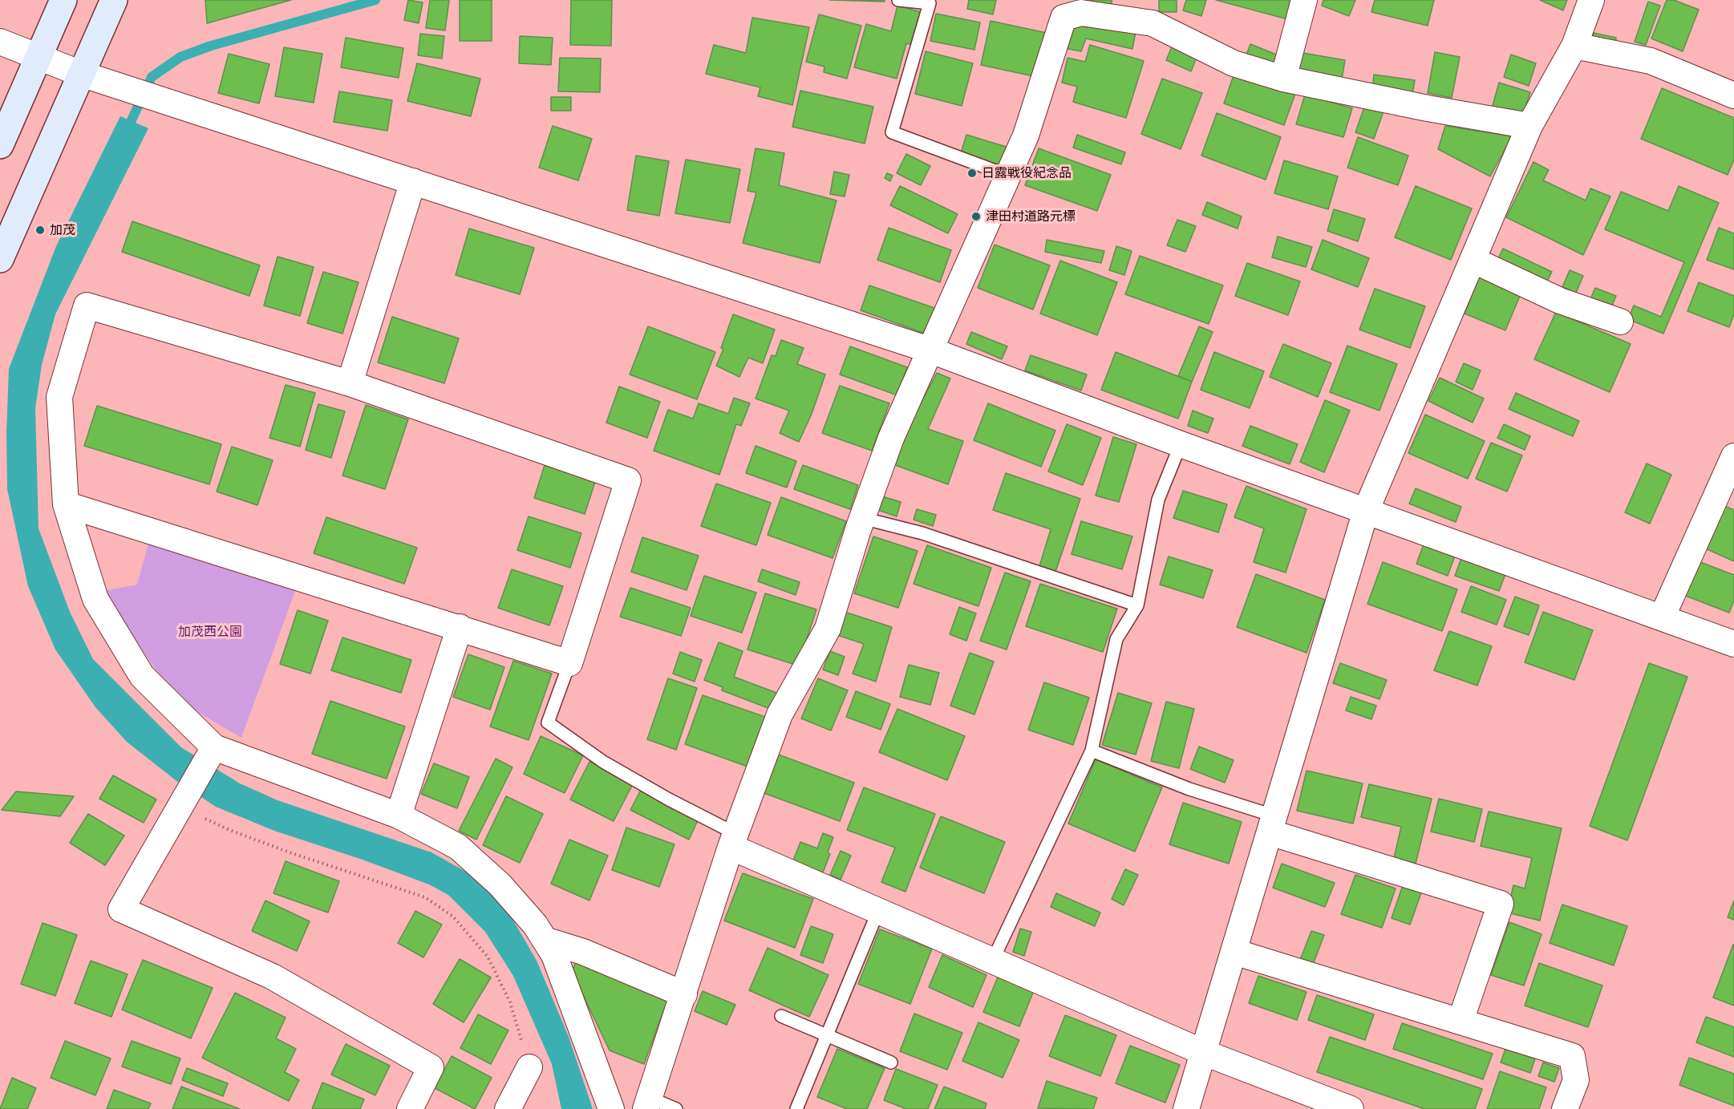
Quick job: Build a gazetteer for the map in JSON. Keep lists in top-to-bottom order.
{
  "parks": ["加茂西公園"],
  "places": ["日露戦役紀念品", "津田村道路元標", "加茂"]
}
